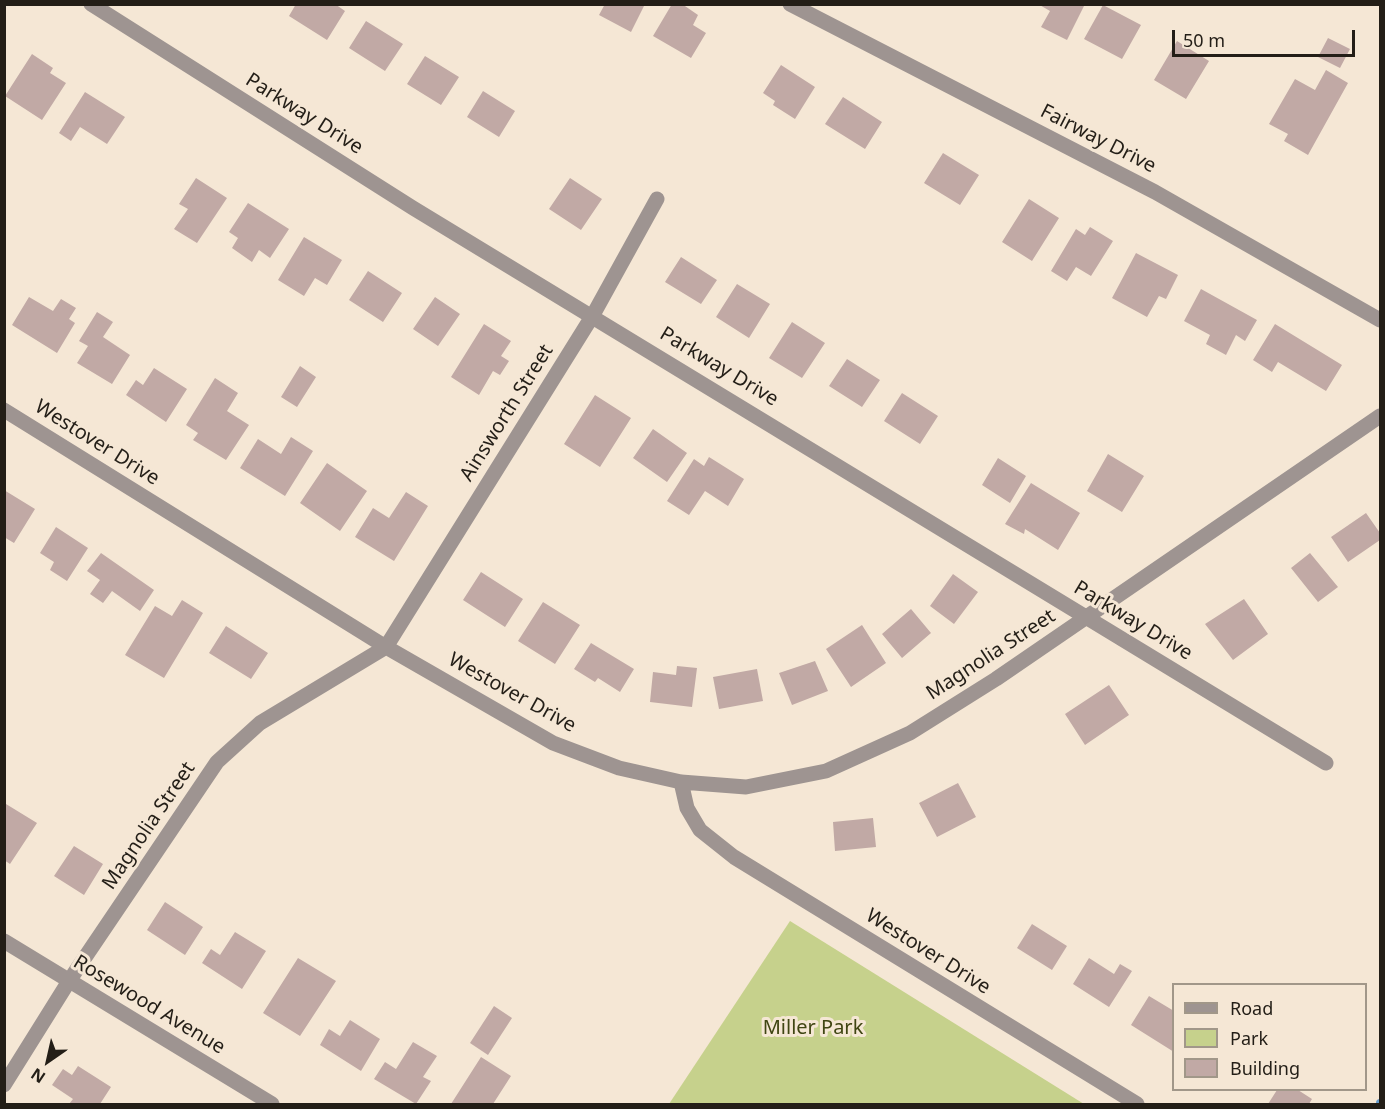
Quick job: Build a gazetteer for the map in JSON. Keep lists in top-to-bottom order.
{
  "streets": {
    "street": [
      "Parkway Drive",
      "Fairway Drive",
      "Ainsworth Street",
      "Westover Drive",
      "Magnolia Street",
      "Rosewood Avenue"
    ]
  },
  "crossings": [
    ["Parkway Drive", "Ainsworth Street"],
    ["Parkway Drive", "Magnolia Street"],
    ["Ainsworth Street", "Westover Drive"],
    ["Ainsworth Street", "Magnolia Street"],
    ["Westover Drive", "Magnolia Street"],
    ["Magnolia Street", "Rosewood Avenue"]
  ],
  "parks": ["Miller Park"],
  "legend": ["Road", "Park", "Building"],
  "scale_bar": "50 m",
  "north": "bottom left"
}
